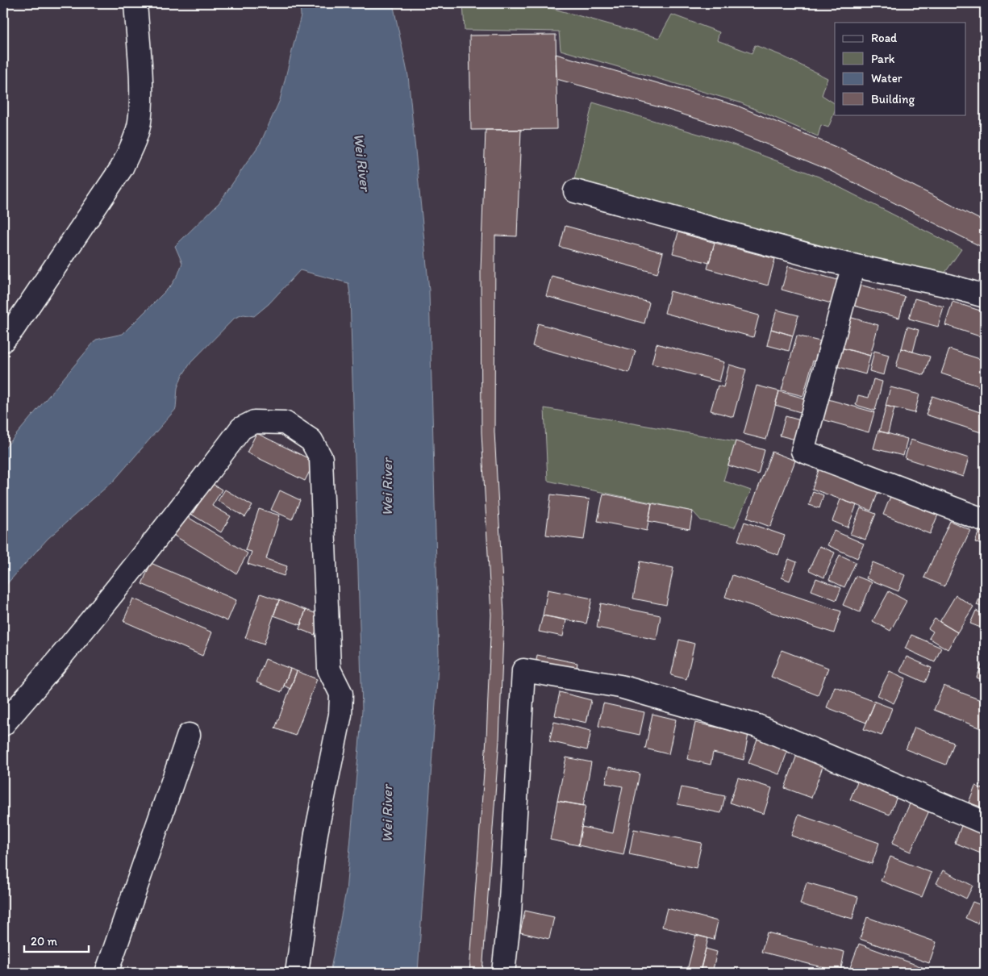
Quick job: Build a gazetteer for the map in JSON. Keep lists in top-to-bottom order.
{
  "water": ["Wei River"],
  "legend": [
    "Road",
    "Park",
    "Water",
    "Building"
  ],
  "scale_bar": "20 m"
}
